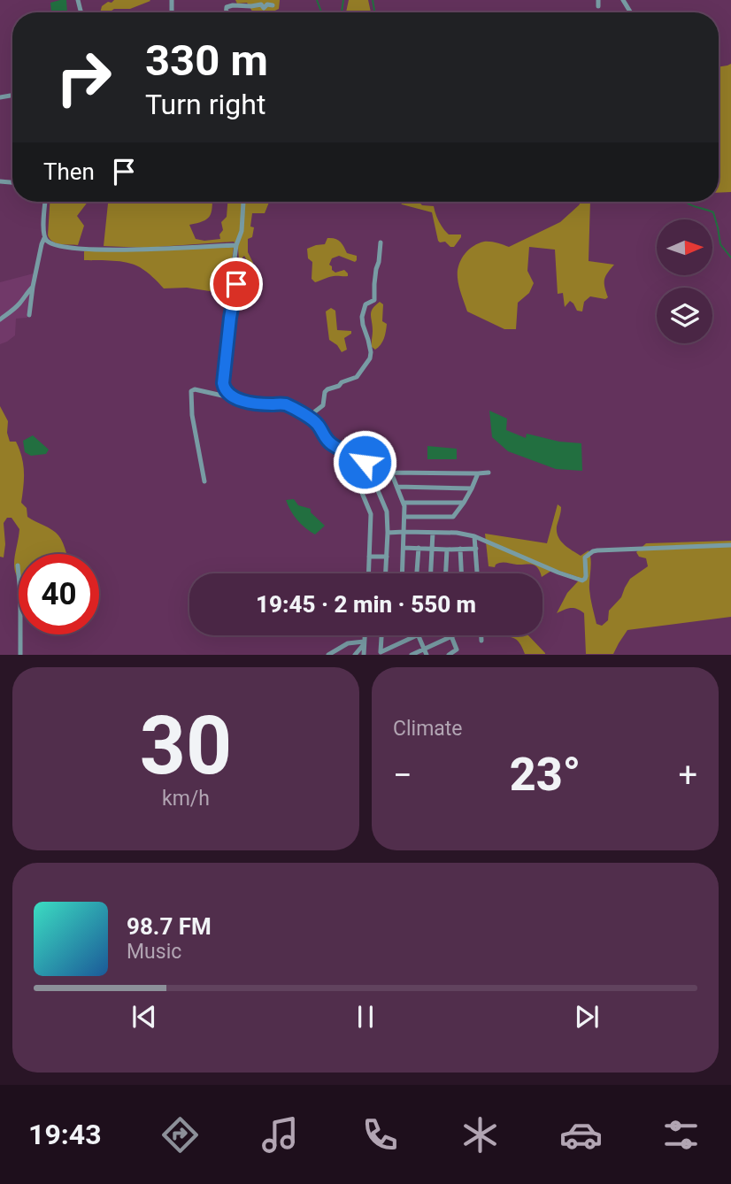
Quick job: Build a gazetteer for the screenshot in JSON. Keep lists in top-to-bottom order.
{
  "north": "right",
  "page": {
    "turn": ["330 m", "Turn right"],
    "then": "Then",
    "limit": "40",
    "trip": "19:45 · 2 min · 550 m",
    "tile": [
      ["30", "km/h"],
      "Climate"
    ],
    "heat": ["−", "23°", "+"],
    "song": ["98.7 FM", "Music"],
    "tabs": "19:43"
  }
}
